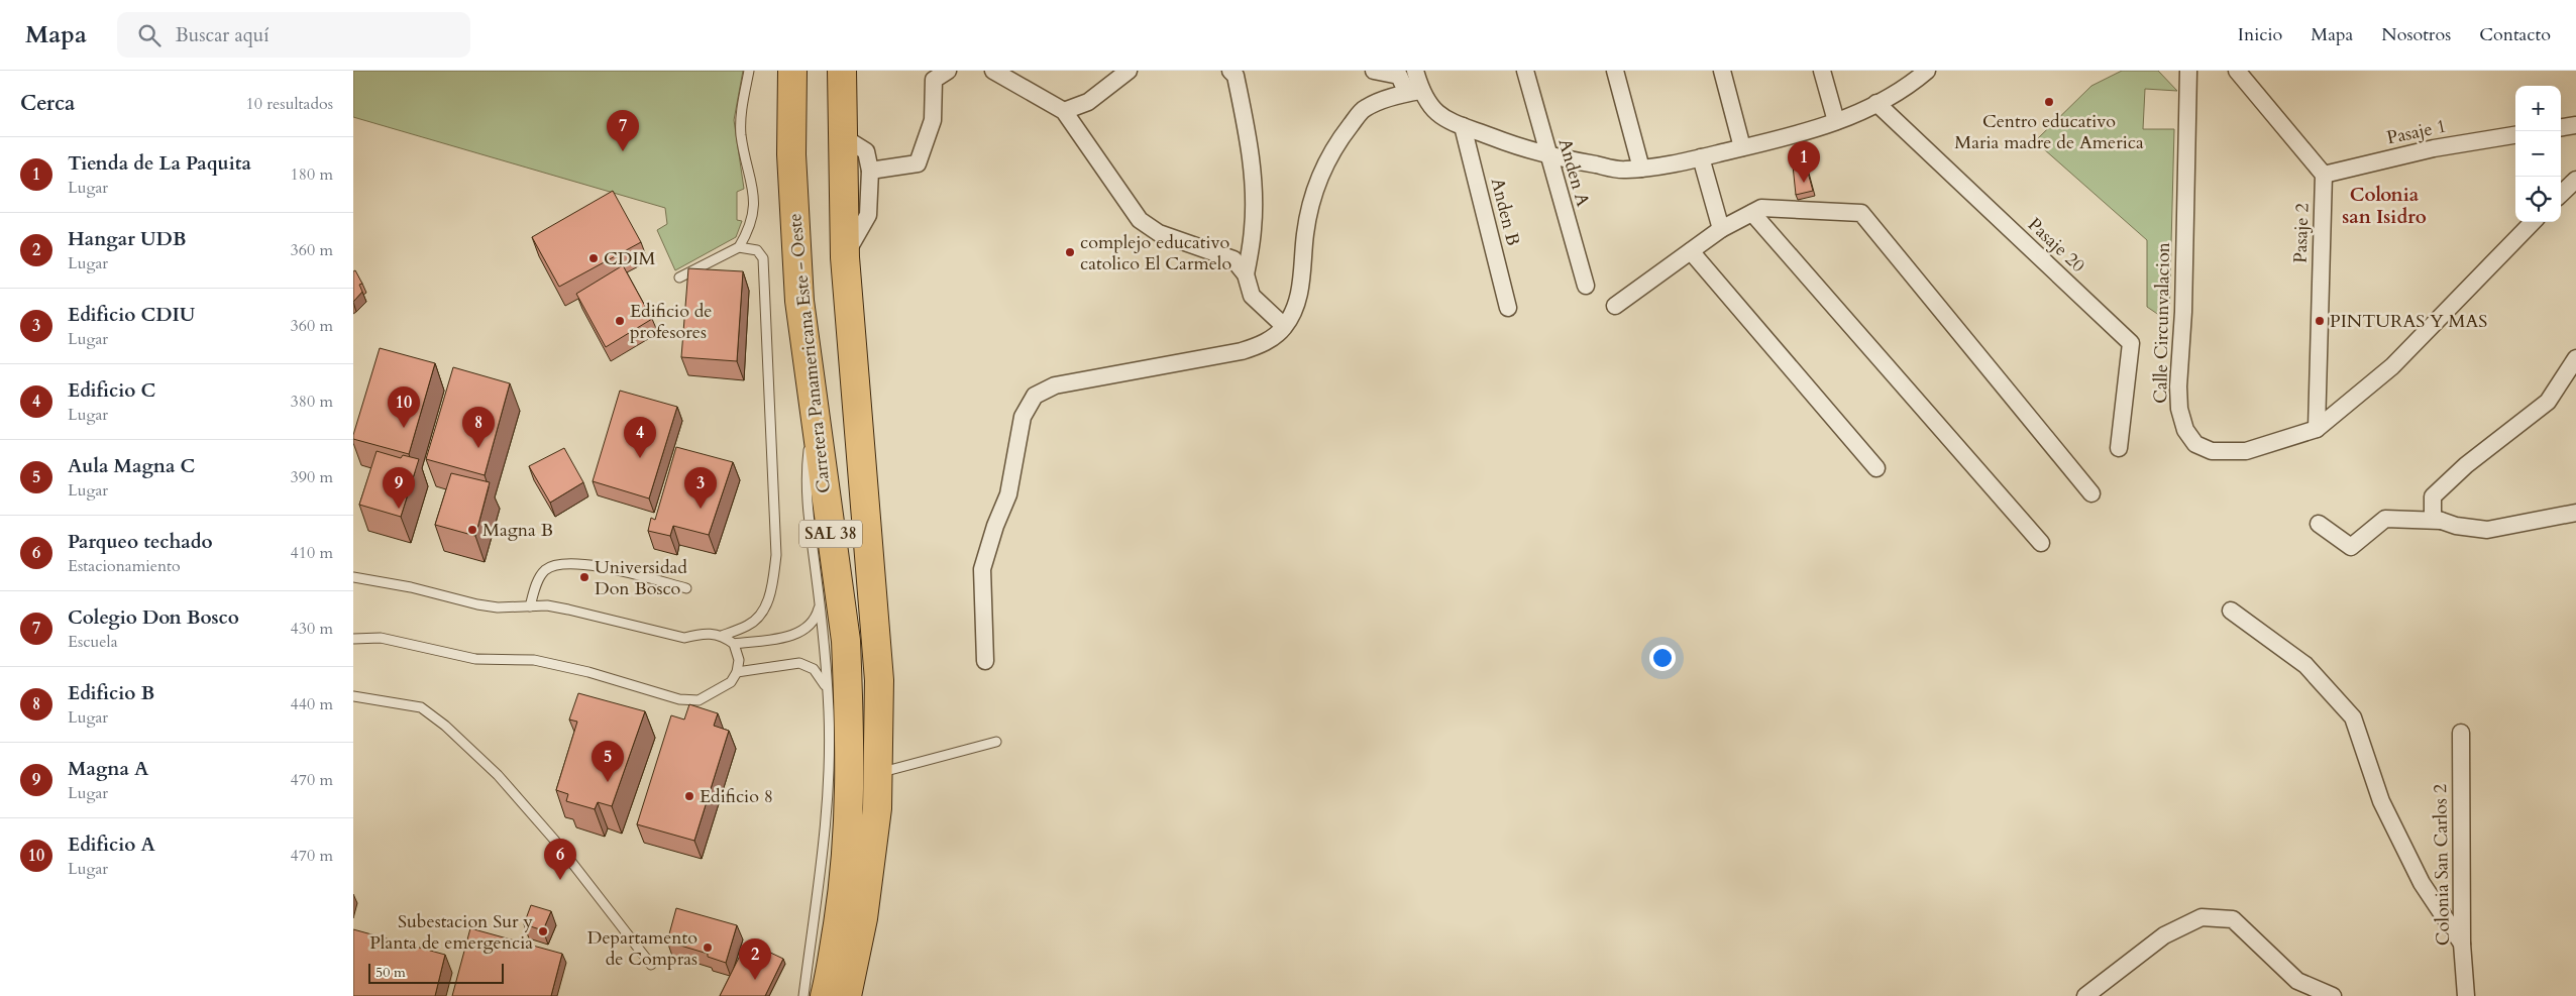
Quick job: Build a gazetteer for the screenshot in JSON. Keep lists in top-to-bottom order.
{
  "streets": {
    "highway": ["Carretera Panamericana Este - Oeste", "SAL 38"],
    "street": [
      "Pasaje 1",
      "Anden A",
      "Anden B",
      "Pasaje 2",
      "Pasaje 20",
      "Calle Circunvalacion",
      "Colonia San Carlos 2"
    ]
  },
  "crossings": [
    ["Pasaje 1", "Pasaje 2"],
    ["Pasaje 2", "Calle Circunvalacion"]
  ],
  "districts": ["Colonia san Isidro"],
  "places": [
    "Centro educativo Maria madre de America",
    "complejo educativo catolico El Carmelo",
    "CDIM",
    "Edificio de profesores",
    "PINTURAS Y MAS",
    "Magna B",
    "Universidad Don Bosco",
    "Edificio 8",
    "Subestacion Sur y Planta de emergencia",
    "Departamento de Compras"
  ],
  "scale_bar": "50 m",
  "page": {
    "header": "Mapa",
    "search": "Buscar aquí",
    "nav": [
      "Inicio",
      "Mapa",
      "Nosotros",
      "Contacto"
    ],
    "heading": ["Cerca", "10 resultados"],
    "map_buttons": ["+", "−"],
    "pins": [
      "7",
      "1",
      "10",
      "8",
      "4",
      "3",
      "9",
      "5",
      "6",
      "2"
    ],
    "list": [
      {
        "mark": "1",
        "name": "Tienda de La Paquita",
        "note": "Lugar",
        "value": "180 m"
      },
      {
        "mark": "2",
        "name": "Hangar UDB",
        "note": "Lugar",
        "value": "360 m"
      },
      {
        "mark": "3",
        "name": "Edificio CDIU",
        "note": "Lugar",
        "value": "360 m"
      },
      {
        "mark": "4",
        "name": "Edificio C",
        "note": "Lugar",
        "value": "380 m"
      },
      {
        "mark": "5",
        "name": "Aula Magna C",
        "note": "Lugar",
        "value": "390 m"
      },
      {
        "mark": "6",
        "name": "Parqueo techado",
        "note": "Estacionamiento",
        "value": "410 m"
      },
      {
        "mark": "7",
        "name": "Colegio Don Bosco",
        "note": "Escuela",
        "value": "430 m"
      },
      {
        "mark": "8",
        "name": "Edificio B",
        "note": "Lugar",
        "value": "440 m"
      },
      {
        "mark": "9",
        "name": "Magna A",
        "note": "Lugar",
        "value": "470 m"
      },
      {
        "mark": "10",
        "name": "Edificio A",
        "note": "Lugar",
        "value": "470 m"
      }
    ],
    "scale": "50 m"
  }
}
